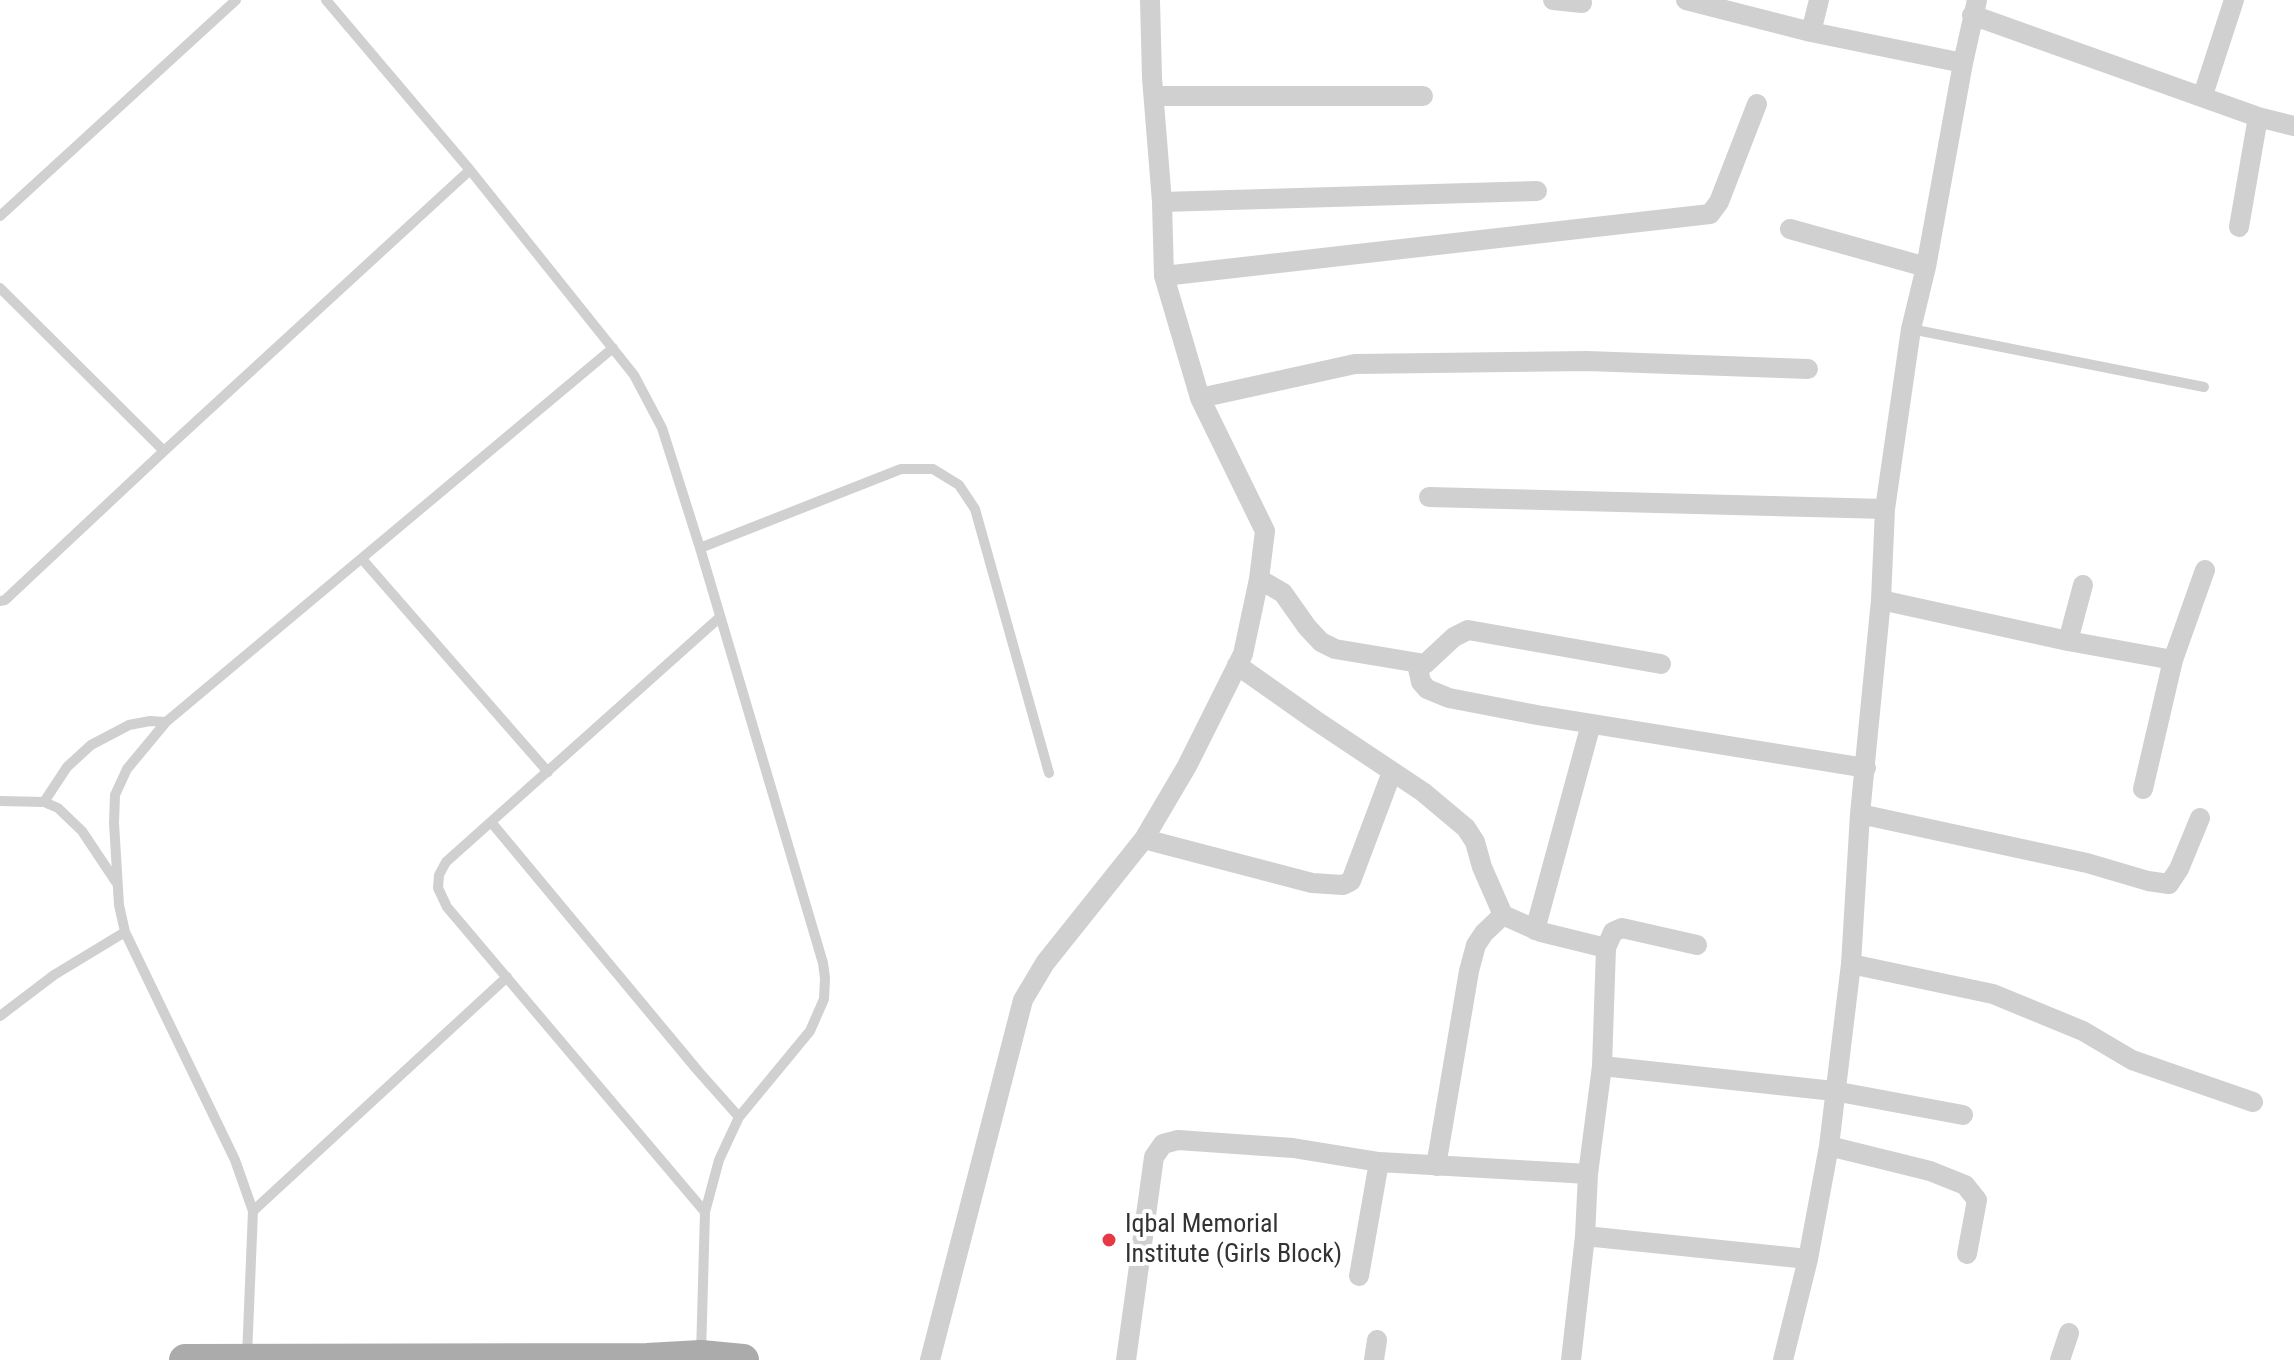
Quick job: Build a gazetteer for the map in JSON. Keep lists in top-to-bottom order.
{
  "places": ["Iqbal Memorial Institute (Girls Block)"]
}
